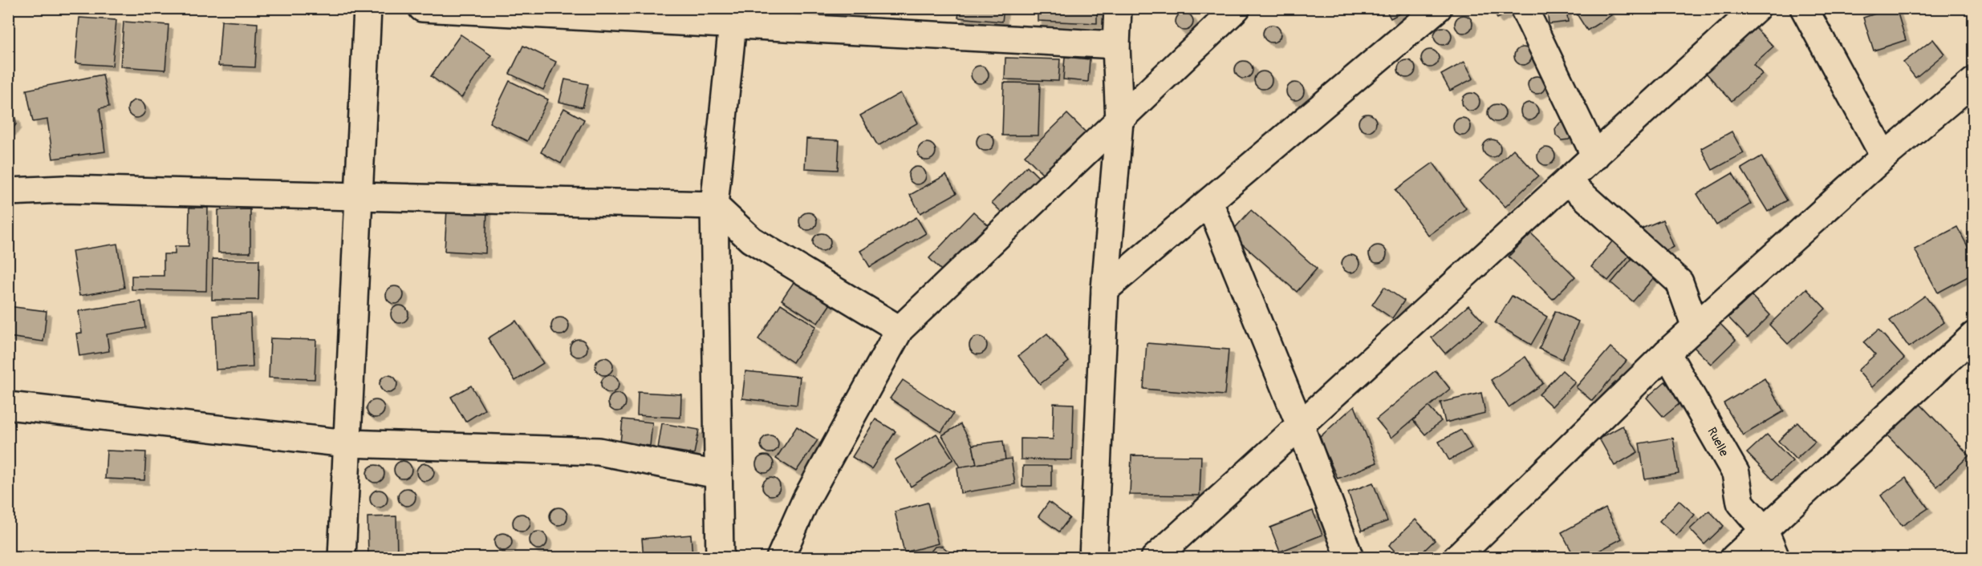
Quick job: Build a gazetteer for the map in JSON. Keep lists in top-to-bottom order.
{
  "streets": {
    "street": ["Ruelle"]
  }
}
